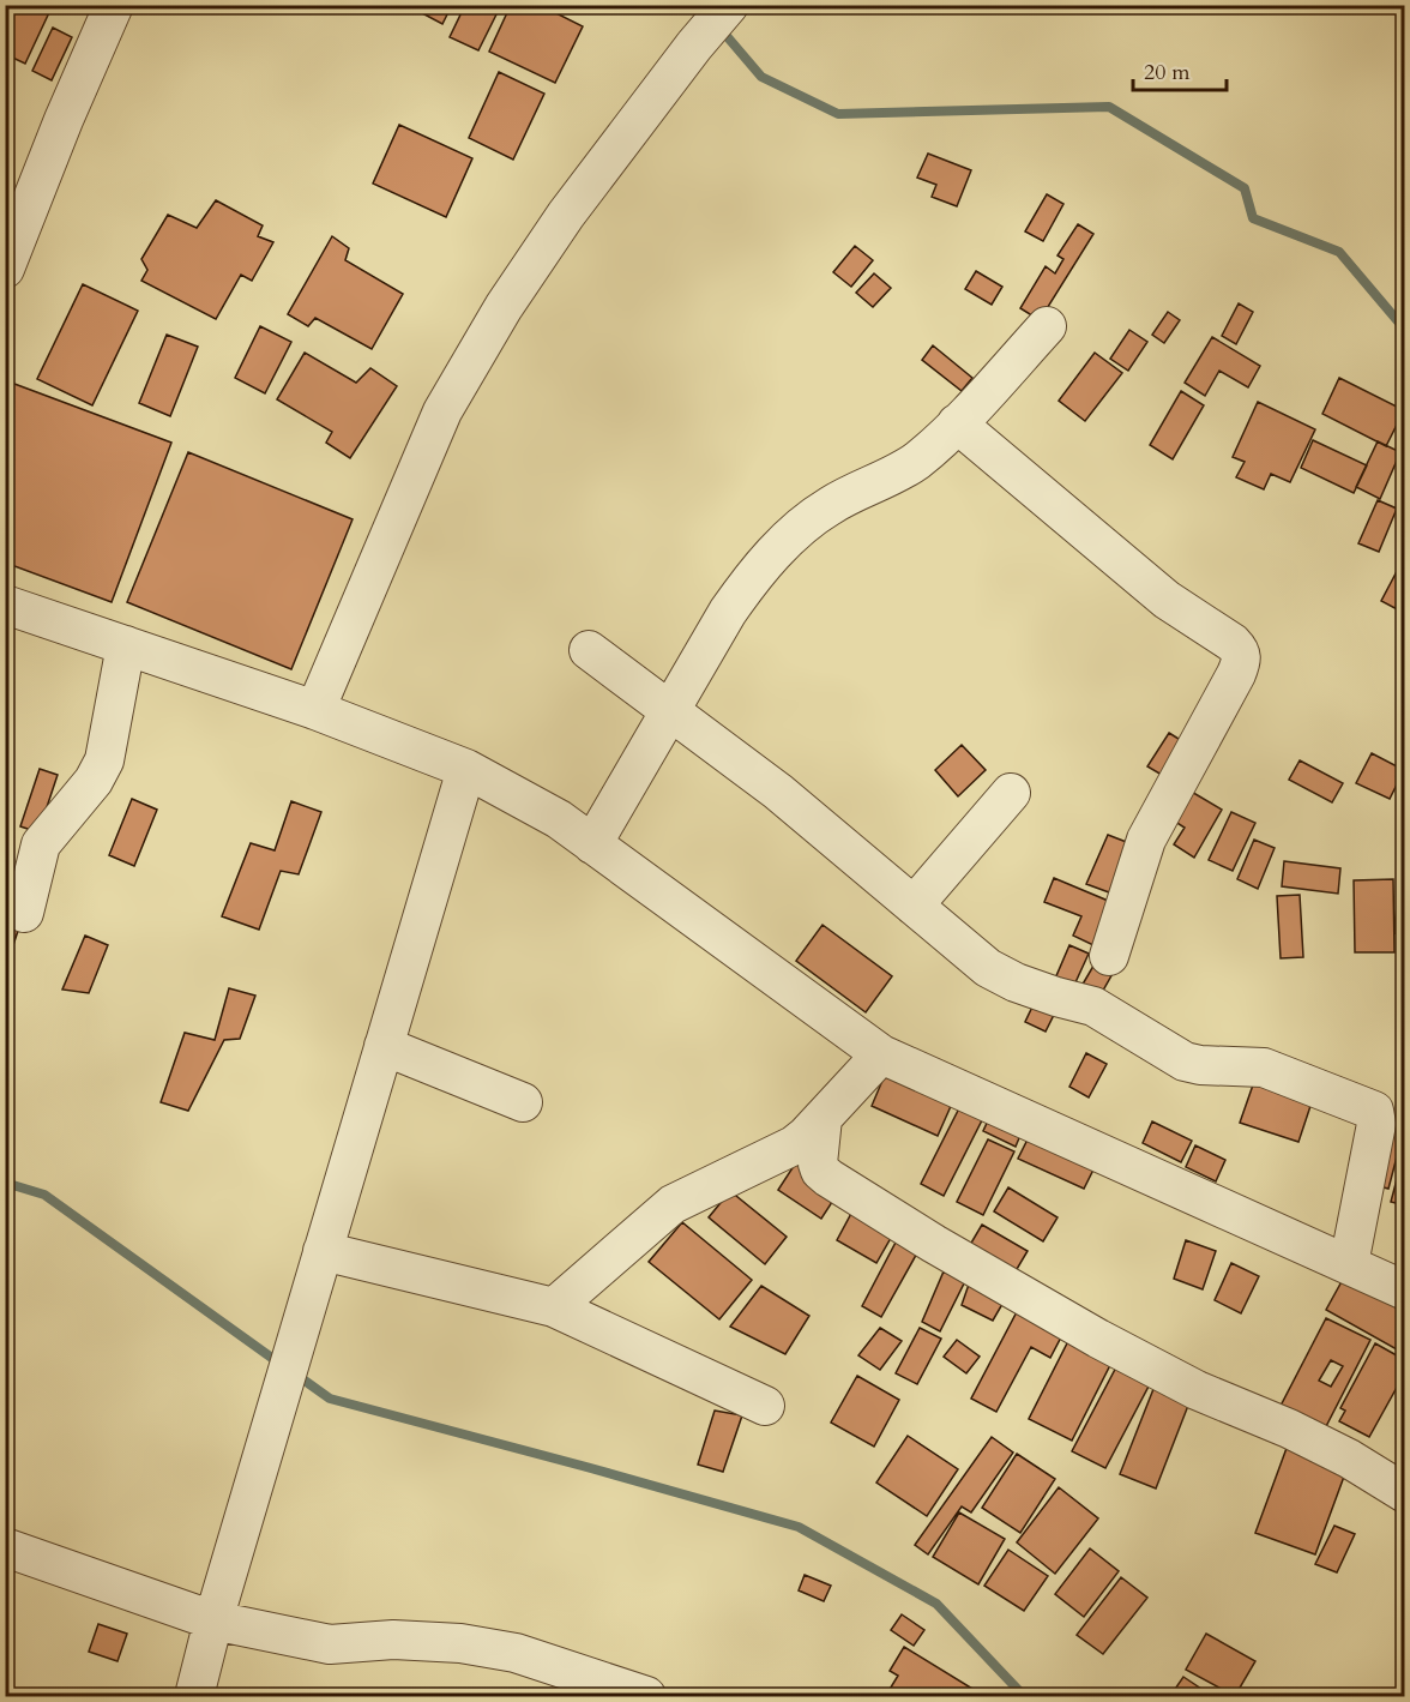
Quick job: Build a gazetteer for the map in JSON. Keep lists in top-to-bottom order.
{
  "scale_bar": "20 m"
}
